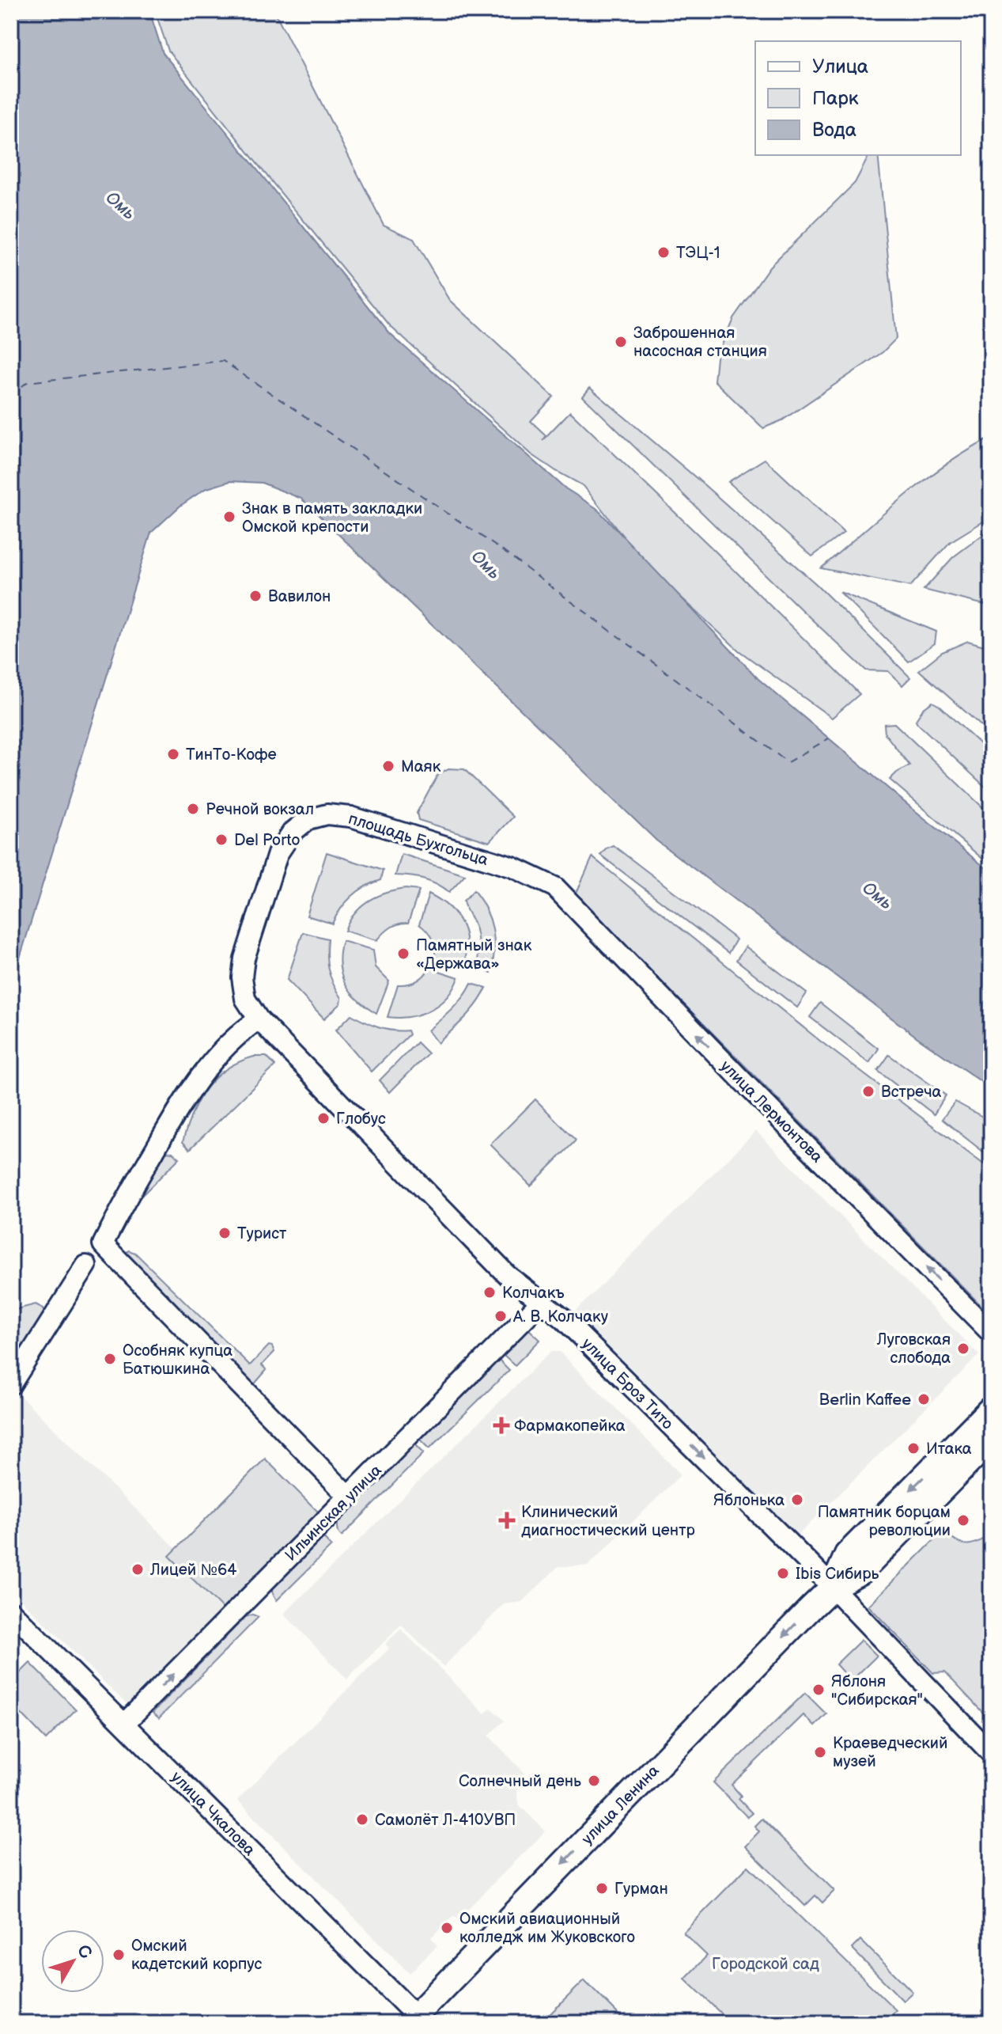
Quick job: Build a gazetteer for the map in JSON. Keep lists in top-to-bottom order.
{
  "streets": {
    "main road": ["улица Ленина"],
    "street": [
      "площадь Бухгольца",
      "улица Лермонтова",
      "улица Броз Тито",
      "Ильинская улица",
      "улица Чкалова"
    ]
  },
  "crossings": [
    ["площадь Бухгольца", "улица Лермонтова"],
    ["площадь Бухгольца", "улица Броз Тито"],
    ["улица Броз Тито", "Ильинская улица"],
    ["улица Броз Тито", "улица Ленина"],
    ["Ильинская улица", "улица Чкалова"],
    ["улица Ленина", "улица Чкалова"]
  ],
  "one_way": [
    "улица Лермонтова",
    "улица Броз Тито",
    "Ильинская улица",
    "улица Ленина"
  ],
  "water": ["Омь"],
  "parks": ["Городской сад"],
  "places": {
    "other": [
      "ТЭЦ-1",
      "Заброшенная насосная станция",
      "Знак в память закладки Омской крепости",
      "Вавилон",
      "ТинТо-Кофе",
      "Маяк",
      "Речной вокзал",
      "Del Porto",
      "Памятный знак «Держава»",
      "Встреча",
      "Глобус",
      "Турист",
      "Колчакъ",
      "А. В. Колчаку",
      "Луговская слобода",
      "Особняк купца Батюшкина",
      "Berlin Kaffee",
      "Итака",
      "Яблонька",
      "Памятник борцам революции",
      "Лицей №64",
      "Ibis Сибирь",
      "Яблоня \"Сибирская\"",
      "Краеведческий музей",
      "Солнечный день",
      "Самолёт Л-410УВП",
      "Гурман",
      "Омский авиационный колледж им Жуковского",
      "Омский кадетский корпус"
    ],
    "health": ["Фармакопейка", "Клинический диагностический центр"]
  },
  "legend": ["Улица", "Парк", "Вода"],
  "north": "top right"
}
